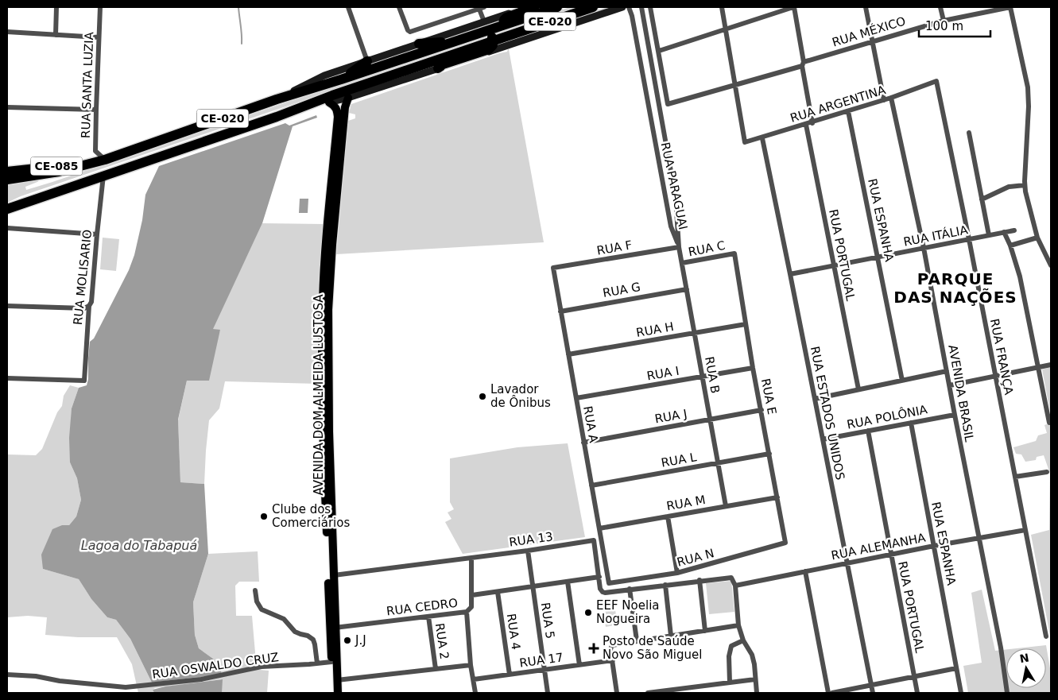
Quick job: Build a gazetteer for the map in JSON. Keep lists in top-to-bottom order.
{
  "streets": {
    "highway": ["CE-020", "CE-085"],
    "main road": ["AVENIDA DOM ALMEIDA LUSTOSA"],
    "street": [
      "RUA MÉXICO",
      "RUA SANTA LUZIA",
      "RUA ARGENTINA",
      "RUA PARAGUAI",
      "RUA ESPANHA",
      "RUA ITÁLIA",
      "RUA F",
      "RUA C",
      "RUA PORTUGAL",
      "RUA MOLISARIO",
      "RUA G",
      "RUA H",
      "RUA FRANÇA",
      "RUA I",
      "RUA B",
      "AVENIDA BRASIL",
      "RUA E",
      "RUA ESTADOS UNIDOS",
      "RUA J",
      "RUA POLÔNIA",
      "RUA A",
      "RUA L",
      "RUA M",
      "RUA 13",
      "RUA ALEMANHA",
      "RUA N",
      "RUA CEDRO",
      "RUA 5",
      "RUA 4",
      "RUA 2",
      "RUA 17",
      "RUA OSWALDO CRUZ"
    ]
  },
  "crossings": [
    ["CE-020", "RUA SANTA LUZIA"],
    ["CE-020", "CE-085"],
    ["CE-020", "RUA MOLISARIO"],
    ["RUA MÉXICO", "RUA ARGENTINA"],
    ["RUA SANTA LUZIA", "CE-085"],
    ["RUA ARGENTINA", "RUA ESPANHA"],
    ["RUA ARGENTINA", "RUA PORTUGAL"],
    ["RUA ARGENTINA", "RUA FRANÇA"],
    ["RUA ARGENTINA", "AVENIDA BRASIL"],
    ["RUA ARGENTINA", "RUA ESTADOS UNIDOS"],
    ["RUA PARAGUAI", "RUA F"],
    ["RUA PARAGUAI", "RUA B"],
    ["RUA ESPANHA", "RUA ITÁLIA"],
    ["RUA ESPANHA", "RUA POLÔNIA"],
    ["RUA ESPANHA", "RUA ALEMANHA"],
    ["RUA ITÁLIA", "RUA PORTUGAL"],
    ["RUA ITÁLIA", "RUA FRANÇA"],
    ["RUA ITÁLIA", "AVENIDA BRASIL"],
    ["RUA ITÁLIA", "RUA ESTADOS UNIDOS"],
    ["RUA F", "RUA B"],
    ["RUA F", "RUA A"],
    ["RUA C", "RUA B"],
    ["RUA C", "RUA E"],
    ["RUA PORTUGAL", "RUA POLÔNIA"],
    ["RUA PORTUGAL", "RUA ALEMANHA"],
    ["RUA G", "RUA B"],
    ["RUA G", "RUA A"],
    ["RUA H", "RUA B"],
    ["RUA H", "RUA E"],
    ["RUA H", "RUA A"],
    ["RUA FRANÇA", "RUA ALEMANHA"],
    ["RUA I", "RUA B"],
    ["RUA I", "RUA E"],
    ["RUA I", "RUA A"],
    ["RUA B", "RUA J"],
    ["RUA B", "RUA L"],
    ["RUA B", "RUA M"],
    ["AVENIDA BRASIL", "RUA POLÔNIA"],
    ["AVENIDA BRASIL", "RUA ALEMANHA"],
    ["AVENIDA DOM ALMEIDA LUSTOSA", "RUA 13"],
    ["AVENIDA DOM ALMEIDA LUSTOSA", "RUA CEDRO"],
    ["AVENIDA DOM ALMEIDA LUSTOSA", "RUA OSWALDO CRUZ"],
    ["RUA E", "RUA J"],
    ["RUA E", "RUA L"],
    ["RUA E", "RUA M"],
    ["RUA E", "RUA N"],
    ["RUA ESTADOS UNIDOS", "RUA POLÔNIA"],
    ["RUA ESTADOS UNIDOS", "RUA ALEMANHA"],
    ["RUA J", "RUA A"],
    ["RUA A", "RUA L"],
    ["RUA A", "RUA M"],
    ["RUA A", "RUA N"],
    ["RUA 13", "RUA CEDRO"],
    ["RUA 13", "RUA 5"],
    ["RUA CEDRO", "RUA 5"],
    ["RUA CEDRO", "RUA 4"],
    ["RUA CEDRO", "RUA 2"],
    ["RUA 5", "RUA 17"],
    ["RUA 4", "RUA 17"]
  ],
  "districts": ["PARQUE DAS NAÇÕES"],
  "water": ["Lagoa do Tabapuá"],
  "places": {
    "other": [
      "Lavador de Ônibus",
      "Clube dos Comerciários",
      "EEF Noelia Nogueira",
      "J.J"
    ],
    "health": ["Posto de Saúde Novo São Miguel"]
  },
  "scale_bar": "100 m",
  "north": "top"
}
